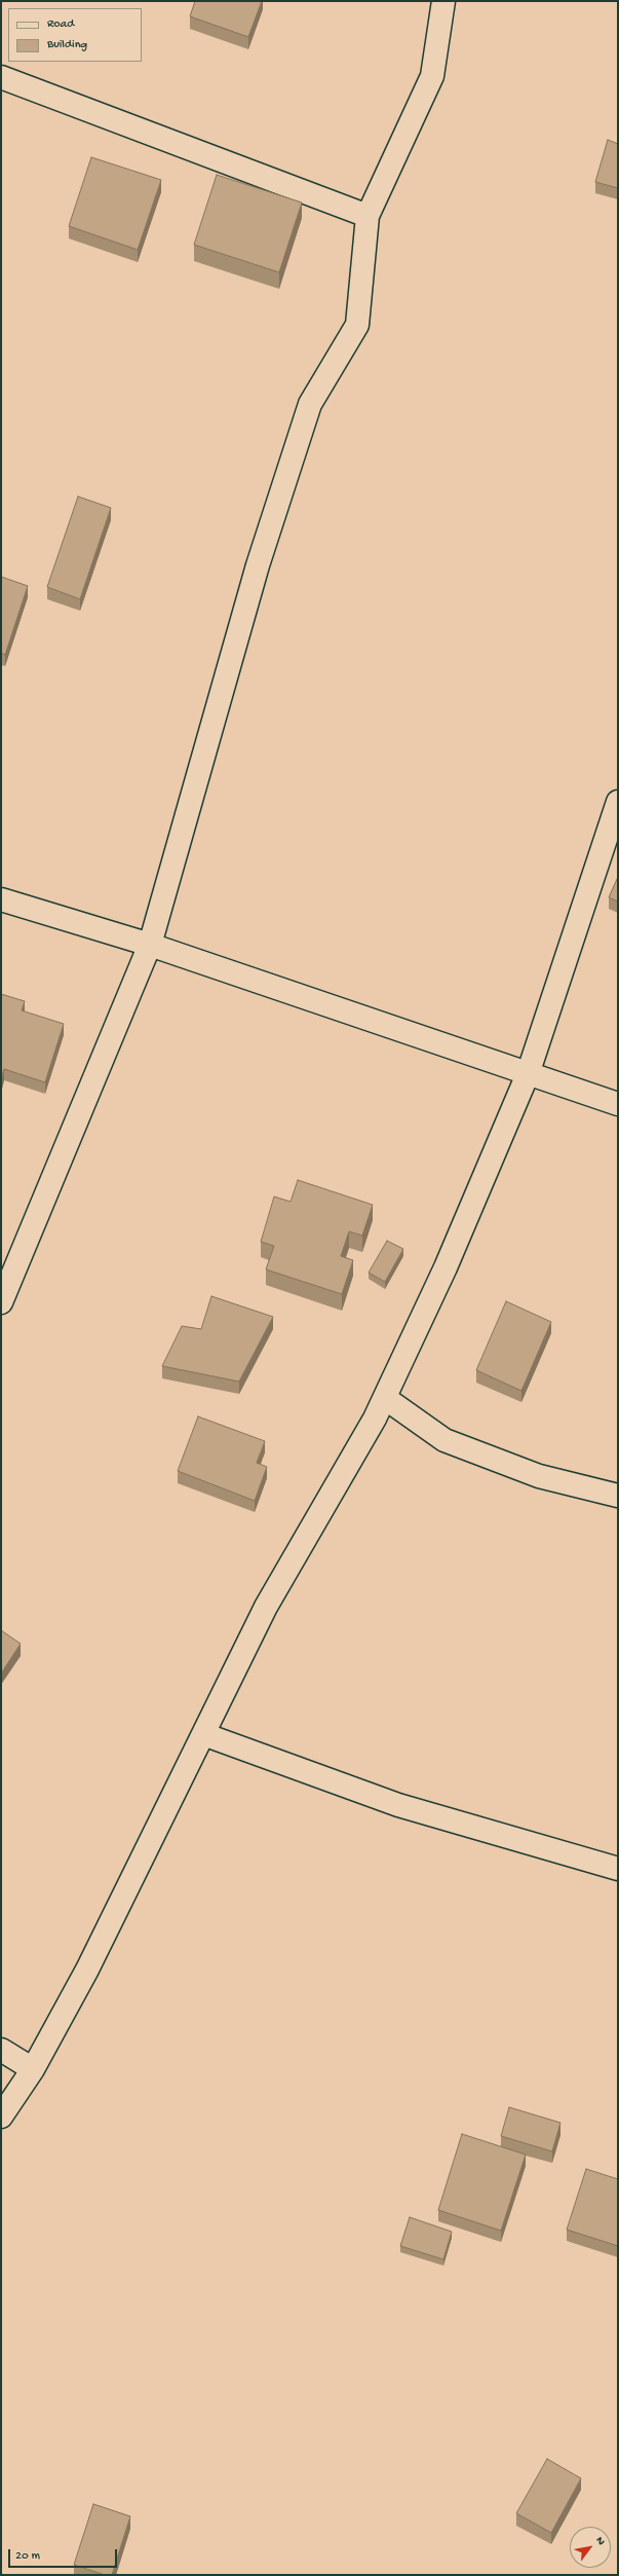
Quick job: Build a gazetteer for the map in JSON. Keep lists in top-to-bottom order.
{
  "legend": ["Road", "Building"],
  "scale_bar": "20 m",
  "north": "top right"
}
